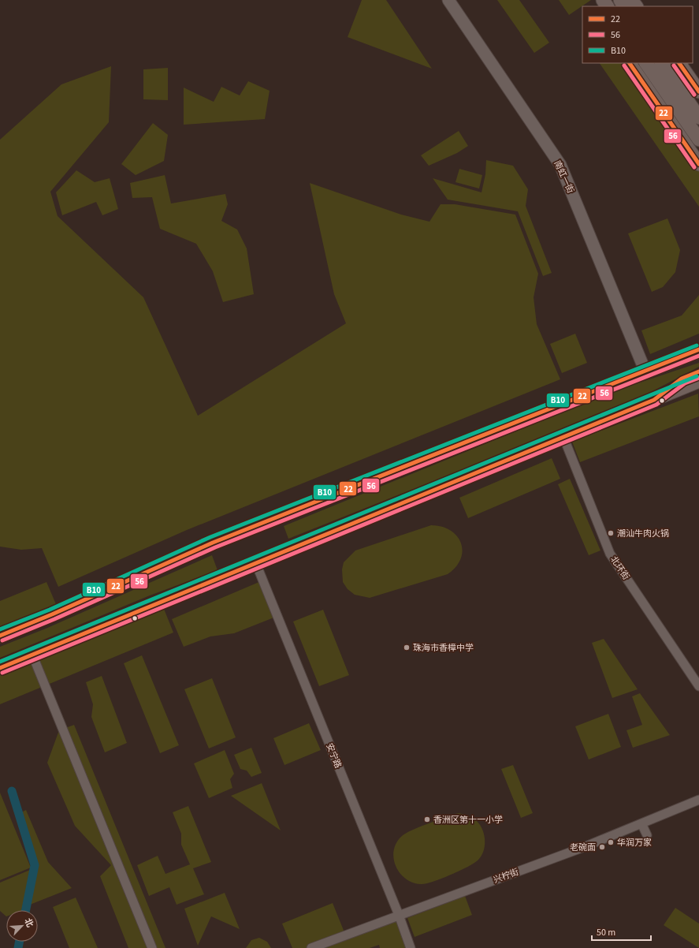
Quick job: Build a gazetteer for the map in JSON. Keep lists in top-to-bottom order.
{
  "streets": {
    "main road": ["南虹一街"],
    "street": ["北环街", "安宁路", "兴柠街"]
  },
  "crossings": [
    ["安宁路", "兴柠街"]
  ],
  "places": [
    "潮汕牛肉火锅",
    "珠海市香樟中学",
    "香洲区第十一小学",
    "华润万家",
    "老碗面"
  ],
  "lines": ["transit line 22", "transit line 56", "transit line B10"],
  "legend": ["22", "56", "B10"],
  "scale_bar": "50 m",
  "north": "top right"
}
